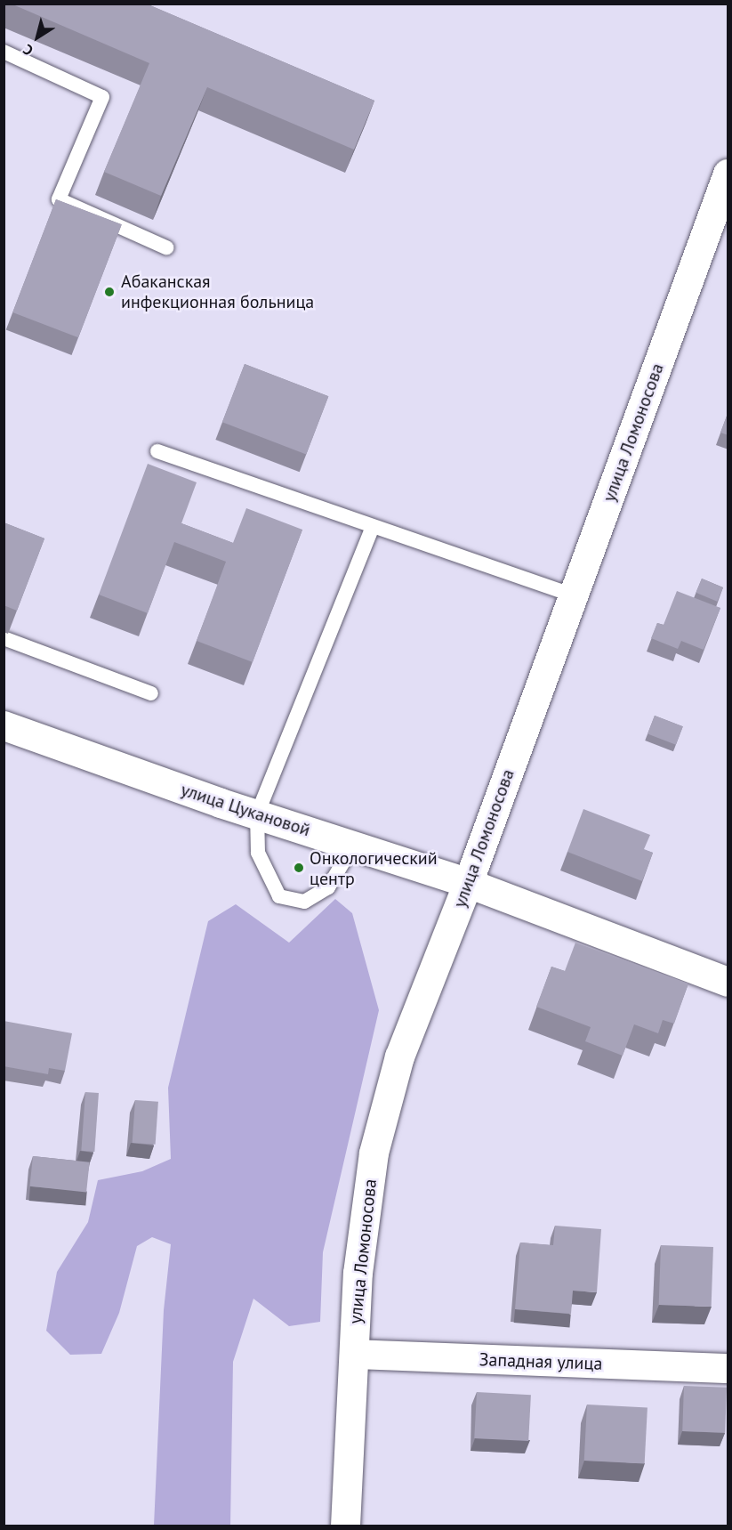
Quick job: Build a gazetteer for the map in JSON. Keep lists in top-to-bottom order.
{
  "streets": {
    "street": ["улица Ломоносова", "улица Цукановой", "Западная улица"]
  },
  "crossings": [
    ["улица Ломоносова", "улица Цукановой"],
    ["улица Ломоносова", "Западная улица"]
  ],
  "places": ["Абаканская инфекционная больница", "Онкологический центр"],
  "north": "bottom left"
}
